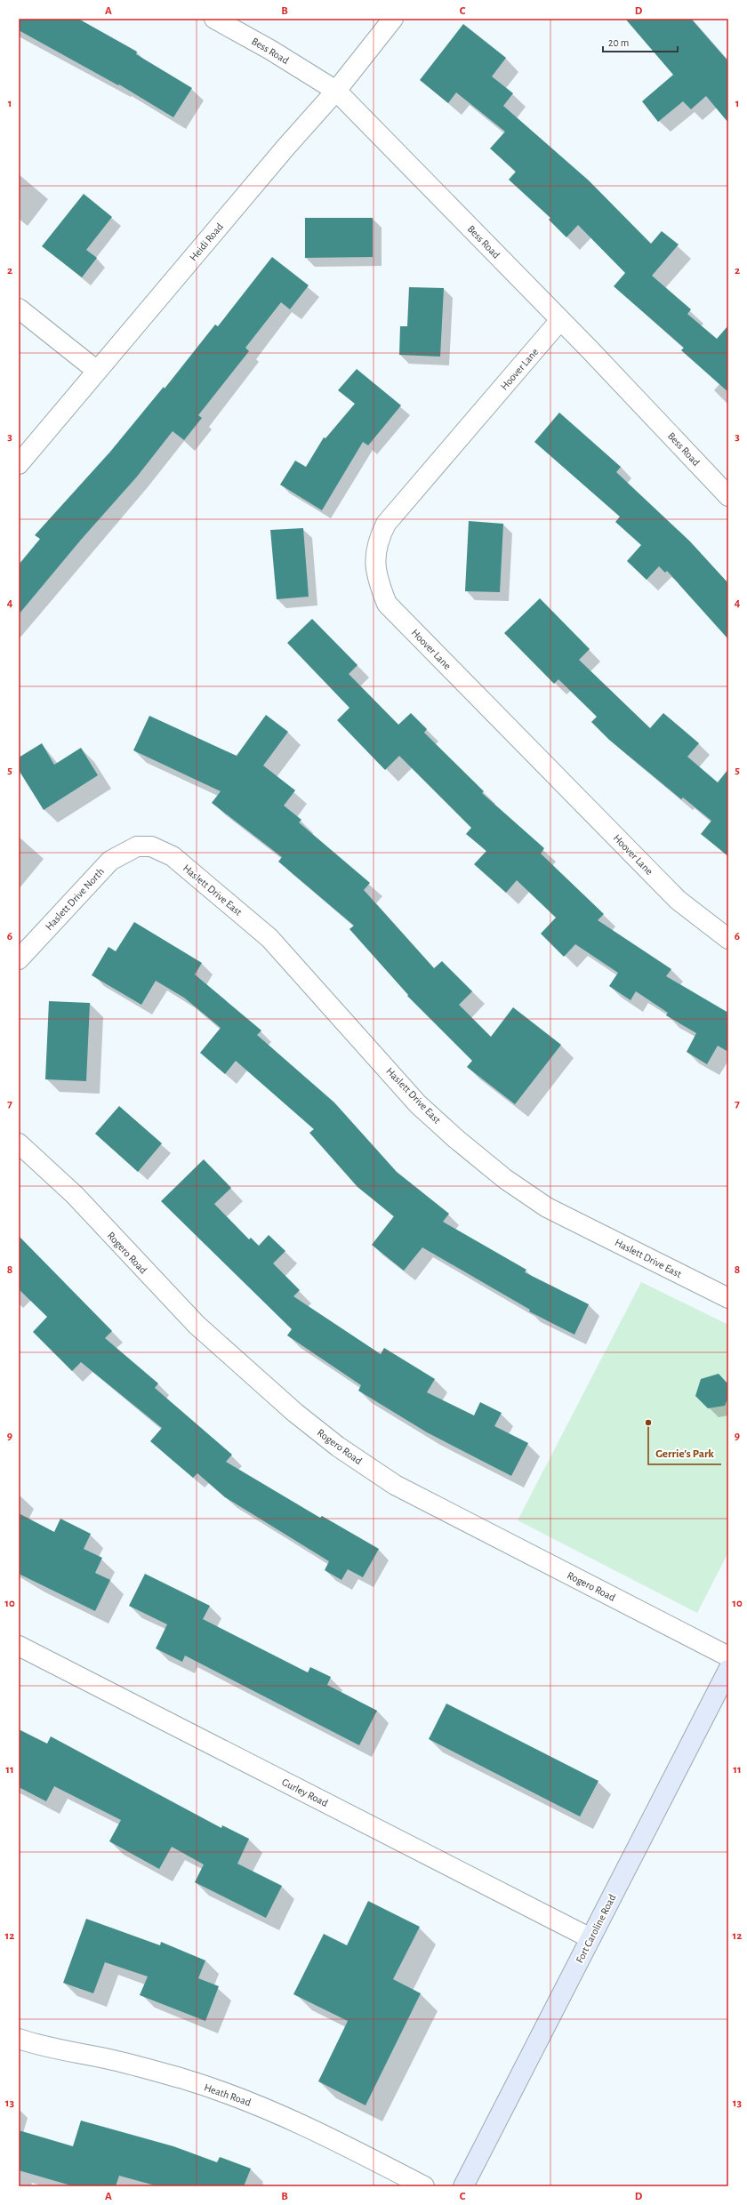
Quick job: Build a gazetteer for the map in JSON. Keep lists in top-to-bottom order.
{
  "streets": {
    "street": [
      "Bess Road",
      "Heidi Road",
      "Hoover Lane",
      "Haslett Drive East",
      "Haslett Drive North",
      "Rogero Road",
      "Gurley Road",
      "Fort Caroline Road",
      "Heath Road"
    ]
  },
  "crossings": [
    ["Bess Road", "Heidi Road"],
    ["Bess Road", "Hoover Lane"],
    ["Haslett Drive East", "Haslett Drive North"],
    ["Gurley Road", "Fort Caroline Road"]
  ],
  "places": ["Gerrie's Park"],
  "scale_bar": "20 m",
  "grid": {
    "columns": [
      "A",
      "B",
      "C",
      "D"
    ],
    "rows": [
      "1",
      "2",
      "3",
      "4",
      "5",
      "6",
      "7",
      "8",
      "9",
      "10",
      "11",
      "12",
      "13"
    ]
  }
}
